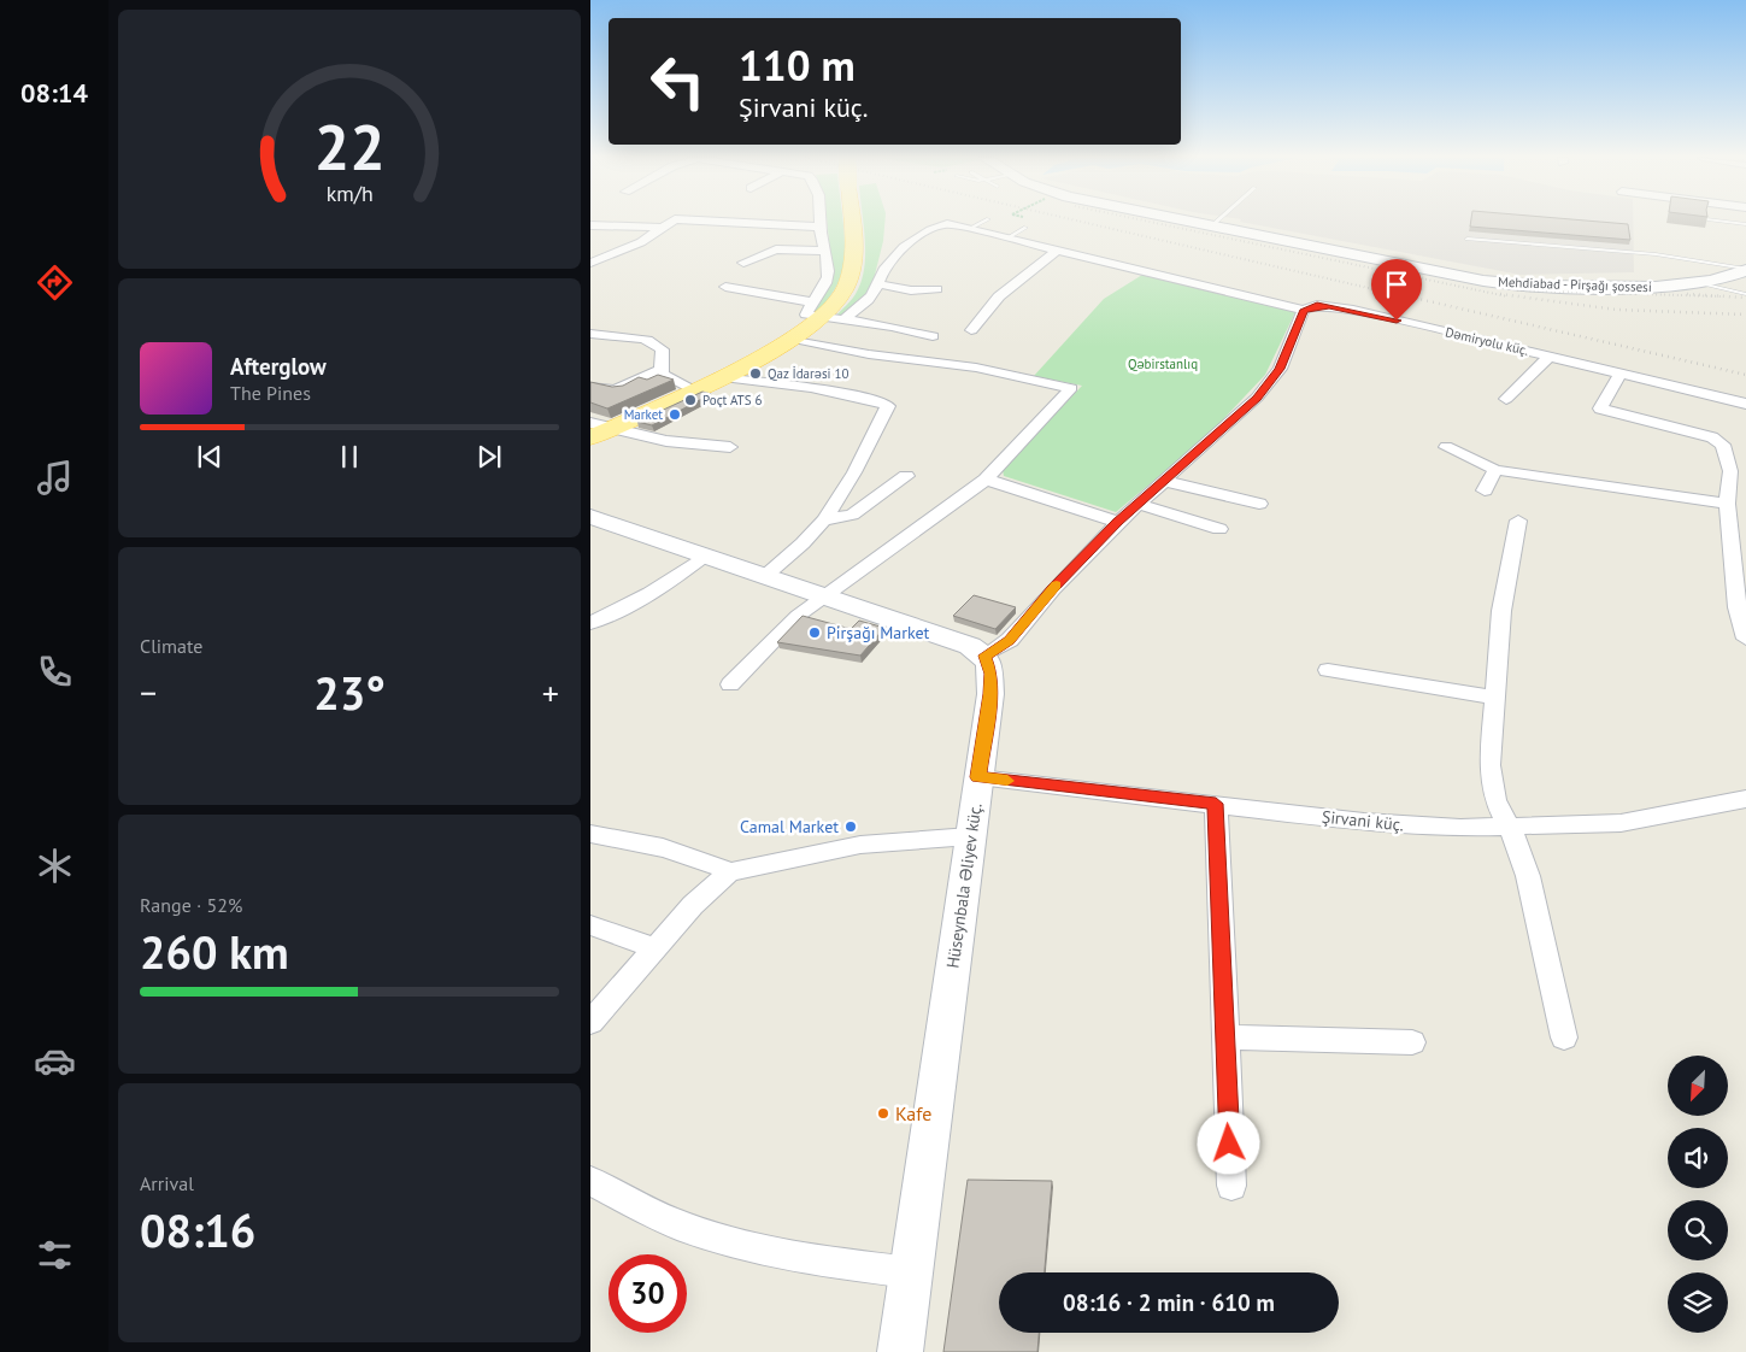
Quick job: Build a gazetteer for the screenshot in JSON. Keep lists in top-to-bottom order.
{
  "streets": {
    "main road": ["Mehdiabad - Pirşağı şossesi", "Hüseynbala Əliyev küç."],
    "street": ["Dəmiryolu küç.", "Şirvani küç."]
  },
  "crossings": [
    ["Şirvani küç.", "Hüseynbala Əliyev küç."]
  ],
  "parks": ["Qəbirstanlıq"],
  "places": [
    "Qaz İdarəsi 10",
    "Poçt ATS 6",
    "Market",
    "Pirşağı Market",
    "Camal Market",
    "Kafe"
  ],
  "north": "bottom left",
  "page": {
    "tabs": "08:14",
    "turn": ["110 m", "Şirvani küç."],
    "song": ["Afterglow", "The Pines"],
    "tile": [
      "Climate",
      ["Range · 52%", "260 km"],
      ["Arrival", "08:16"]
    ],
    "heat": ["−", "23°", "+"],
    "limit": "30",
    "trip": "08:16 · 2 min · 610 m",
    "gauge": ["22", "km/h"]
  }
}
